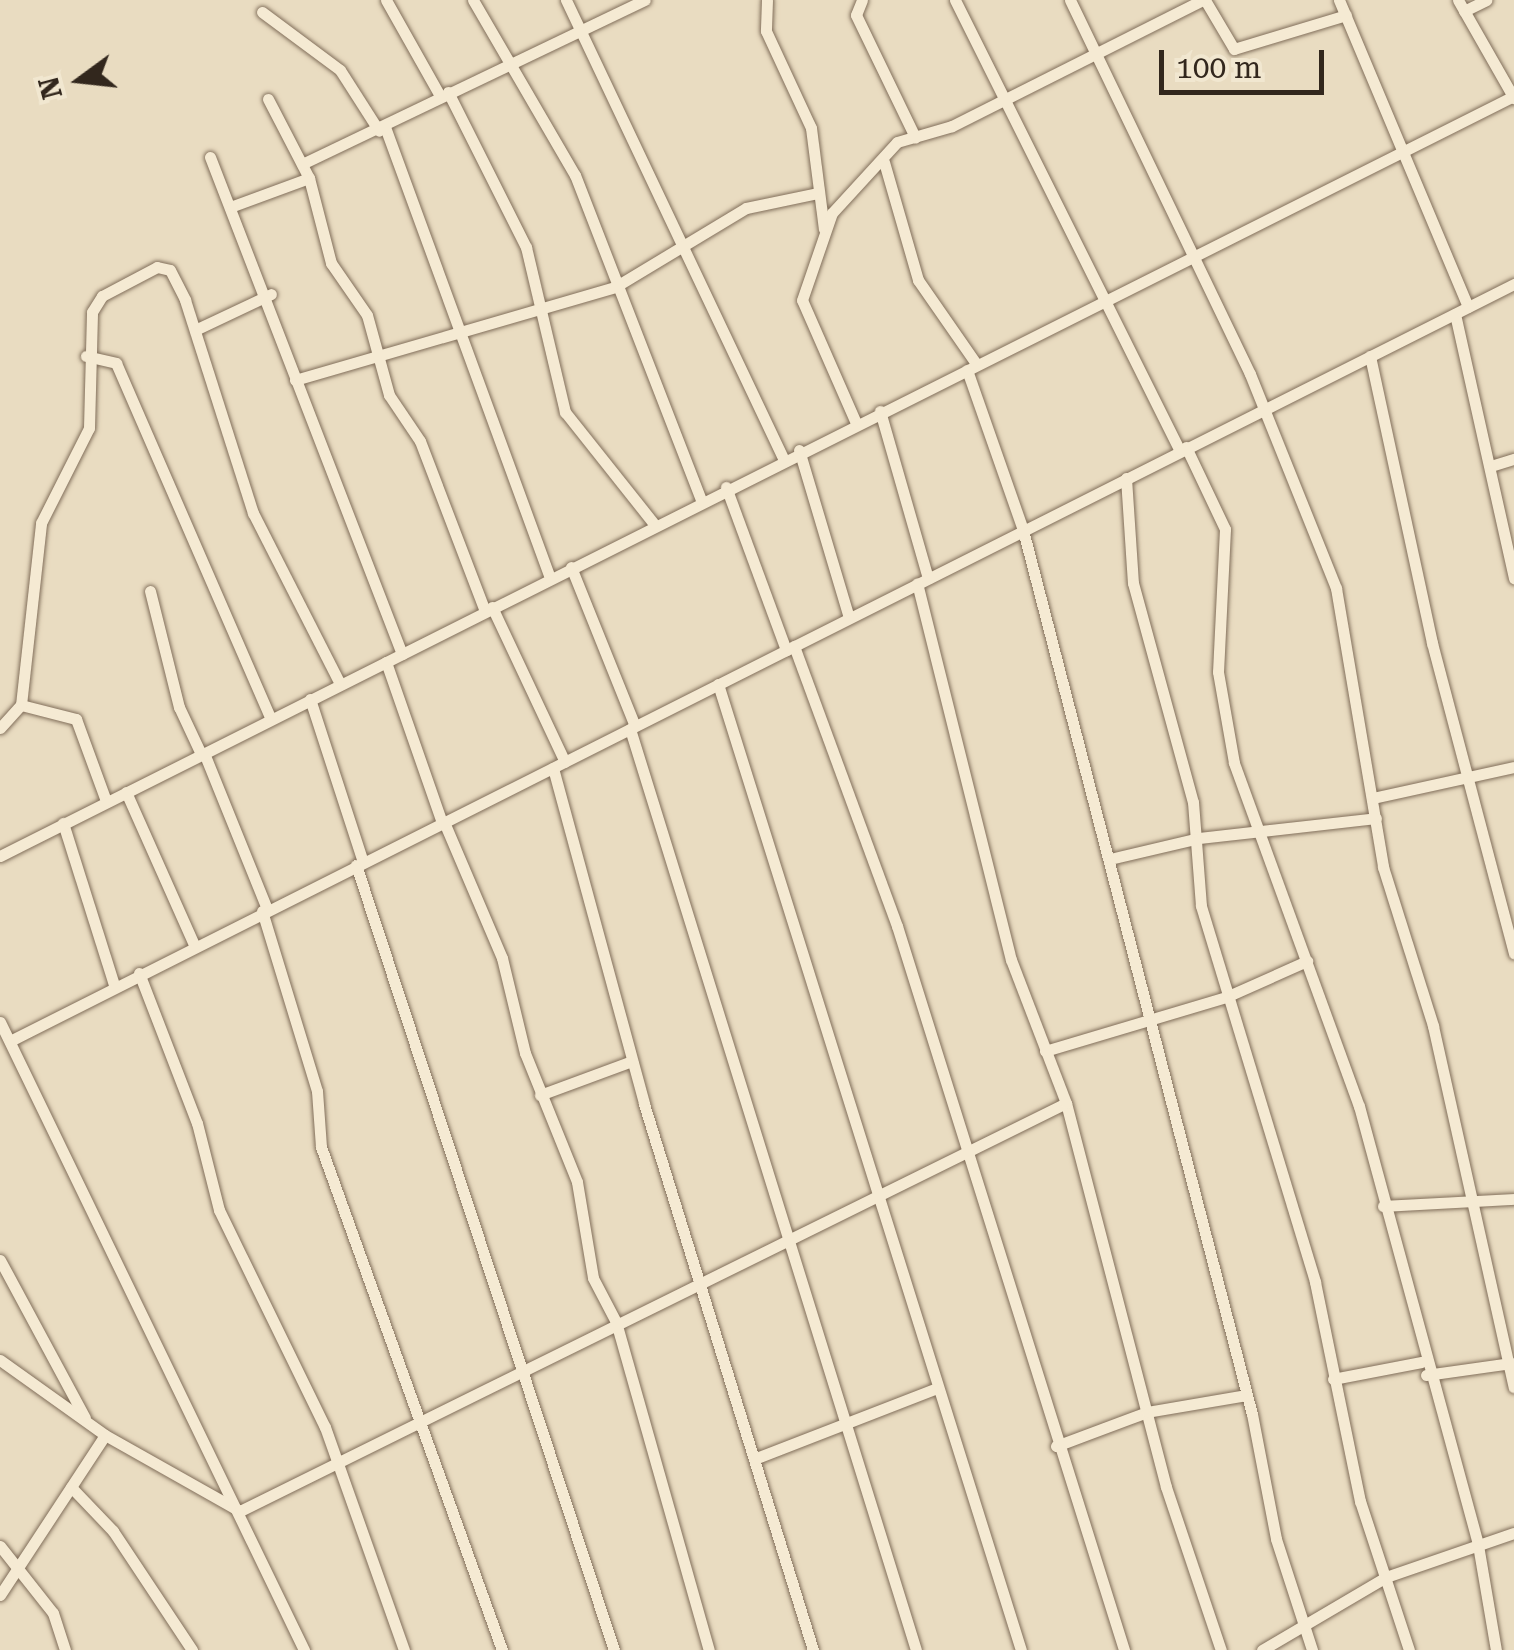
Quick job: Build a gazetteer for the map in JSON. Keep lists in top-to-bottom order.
{
  "scale_bar": "100 m",
  "north": "left"
}
